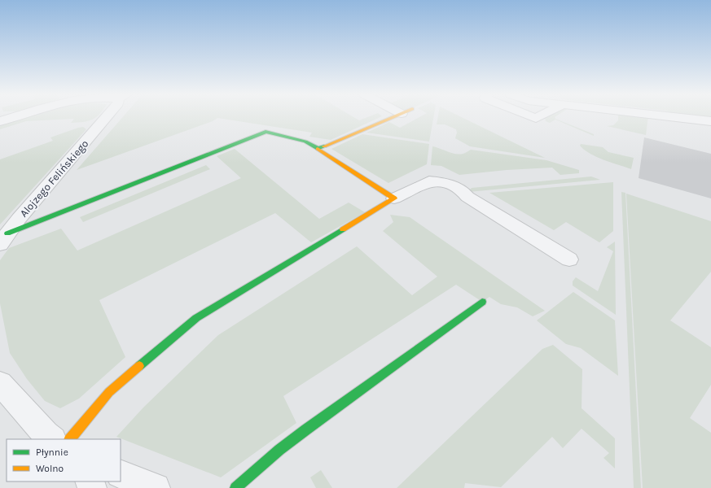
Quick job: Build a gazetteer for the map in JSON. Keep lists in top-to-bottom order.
{
  "streets": {
    "street": ["Alojzego Felińskiego"]
  },
  "legend": ["Płynnie", "Wolno"]
}
